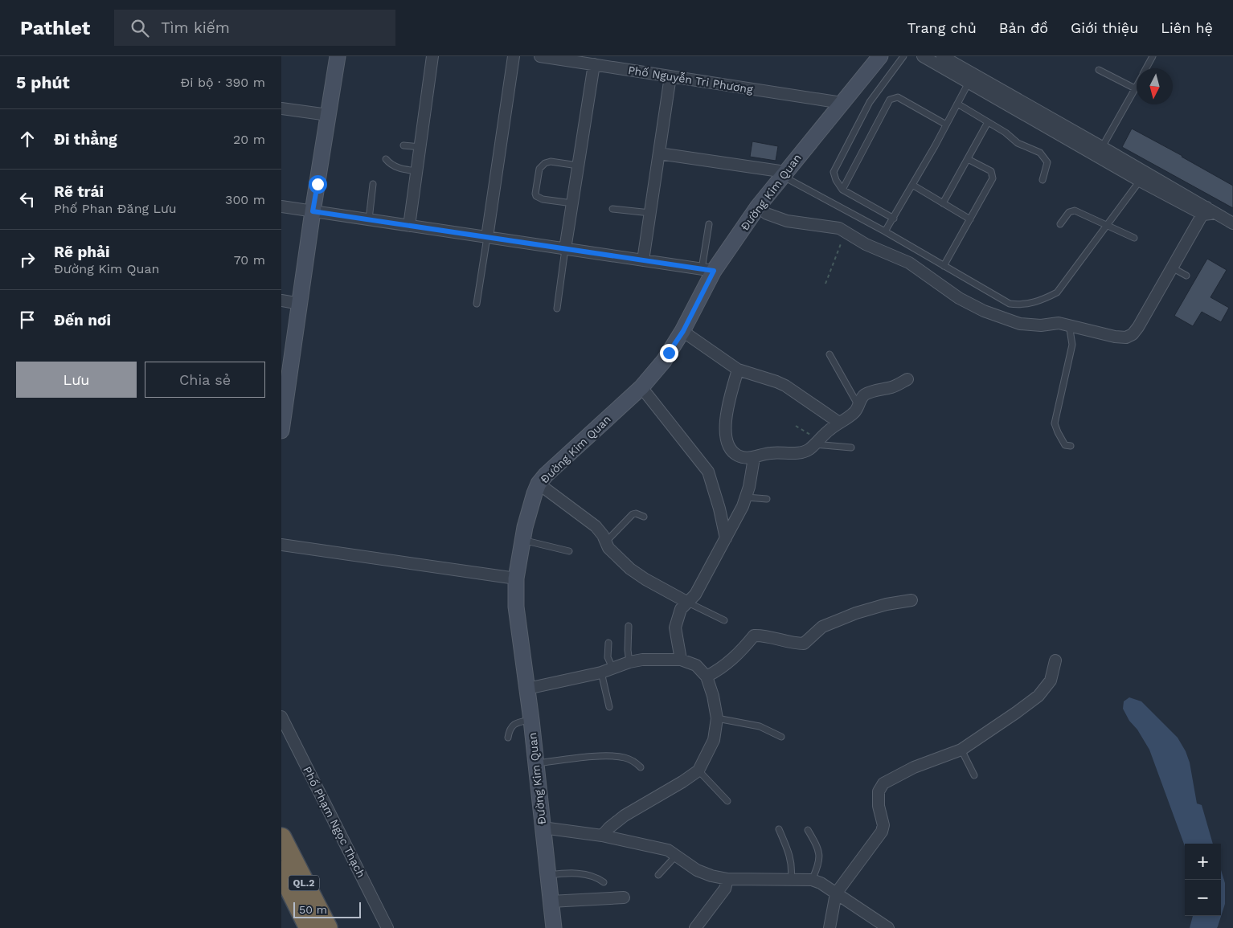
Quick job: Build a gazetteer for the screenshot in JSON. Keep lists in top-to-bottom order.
{
  "streets": {
    "highway": ["QL.2"],
    "main road": ["Đường Kim Quan"],
    "street": ["Phố Nguyễn Tri Phương", "Phố Phạm Ngọc Thạch"]
  },
  "crossings": [
    ["Phố Nguyễn Tri Phương", "Đường Kim Quan"]
  ],
  "scale_bar": "50 m",
  "north": "bottom",
  "page": {
    "header": "Pathlet",
    "search": "Tìm kiếm",
    "nav": [
      "Trang chủ",
      "Bản đồ",
      "Giới thiệu",
      "Liên hệ"
    ],
    "heading": ["5 phút", "Đi bộ · 390 m"],
    "list": [
      ["Đi thẳng", "20 m"],
      ["Rẽ trái", "Phố Phan Đăng Lưu", "300 m"],
      ["Rẽ phải", "Đường Kim Quan", "70 m"],
      "Đến nơi"
    ],
    "buttons": ["Lưu", "Chia sẻ"],
    "map_buttons": ["+", "−"],
    "scale": "50 m"
  }
}
